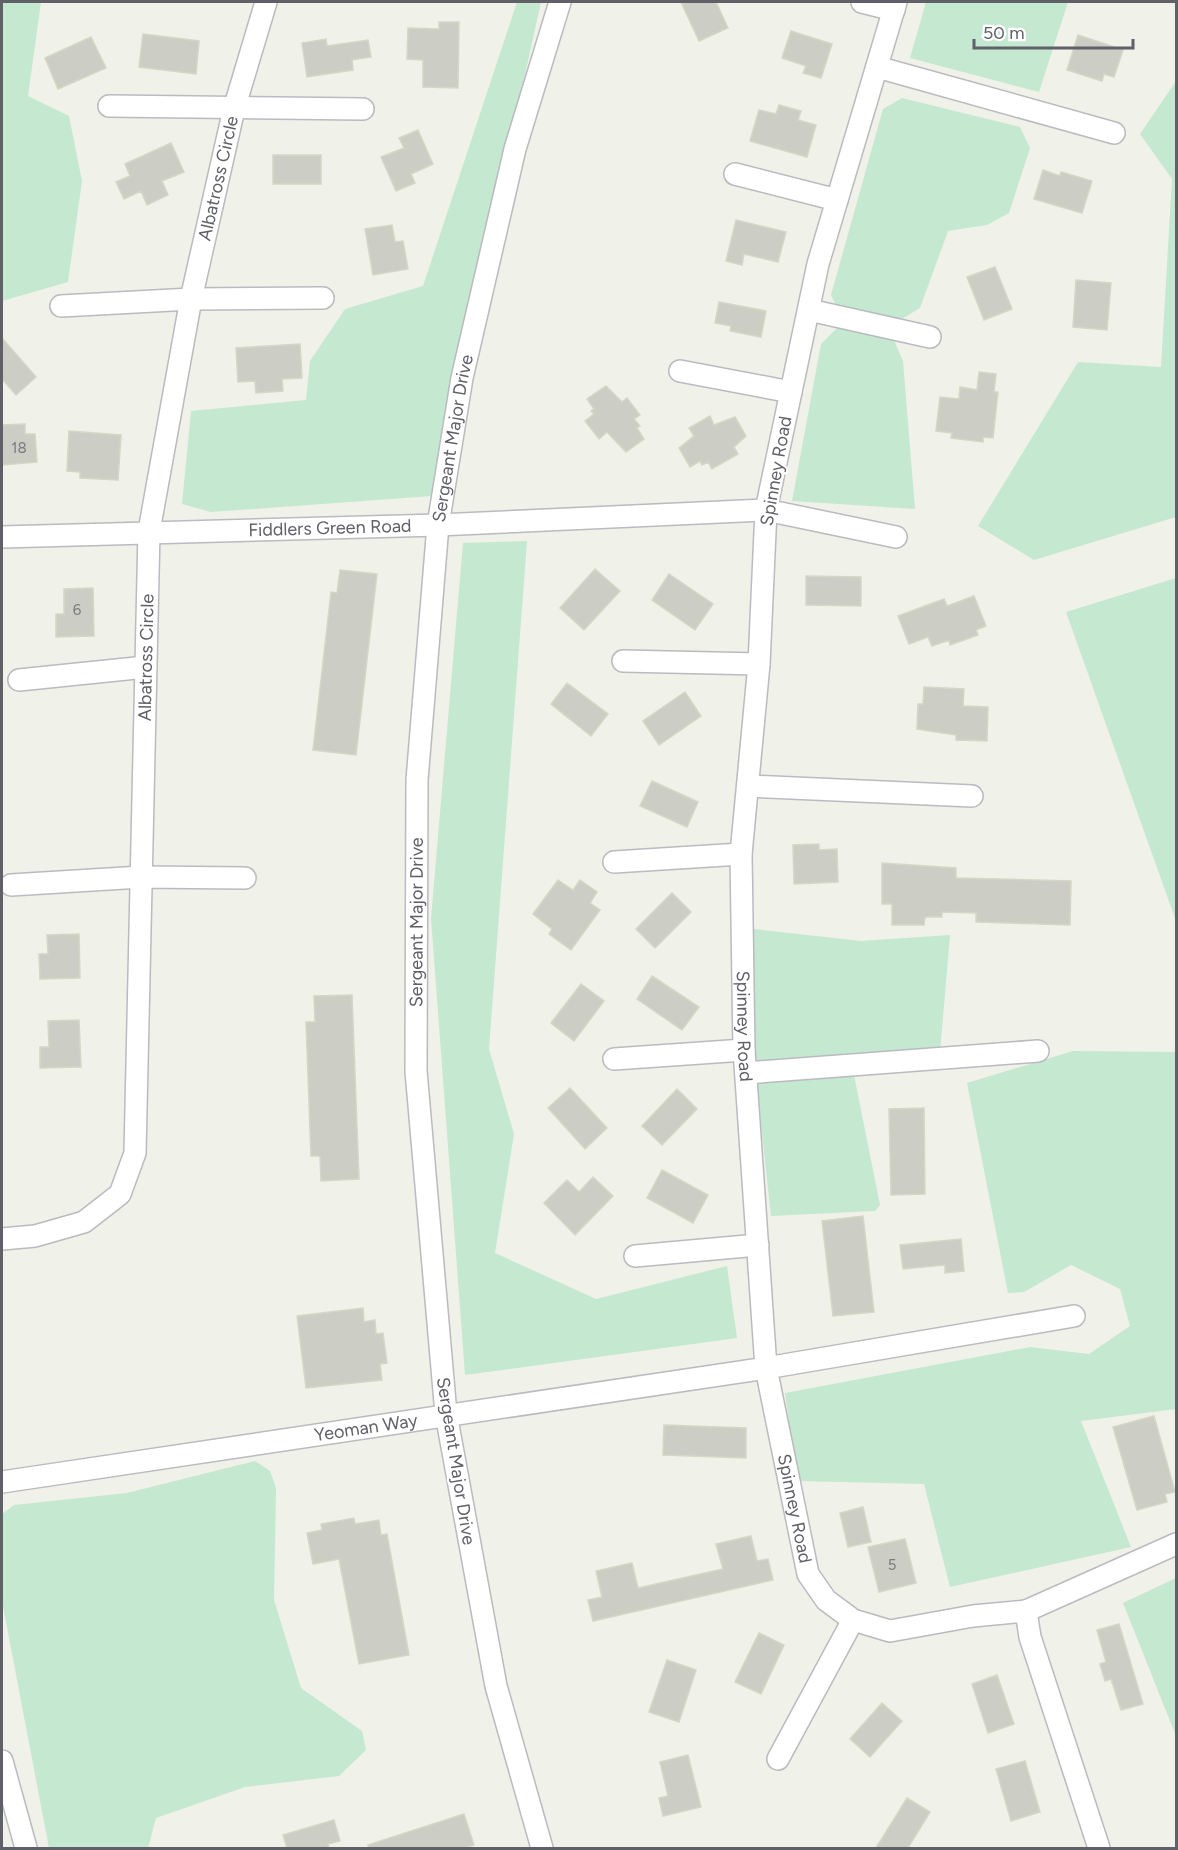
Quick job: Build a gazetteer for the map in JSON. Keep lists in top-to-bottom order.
{
  "streets": {
    "street": [
      "Albatross Circle",
      "Sergeant Major Drive",
      "Spinney Road",
      "Fiddlers Green Road",
      "Yeoman Way"
    ]
  },
  "crossings": [
    ["Albatross Circle", "Fiddlers Green Road"],
    ["Sergeant Major Drive", "Fiddlers Green Road"],
    ["Sergeant Major Drive", "Yeoman Way"],
    ["Spinney Road", "Fiddlers Green Road"],
    ["Spinney Road", "Yeoman Way"]
  ],
  "house_numbers": ["18", "6", "5"],
  "scale_bar": "50 m"
}
